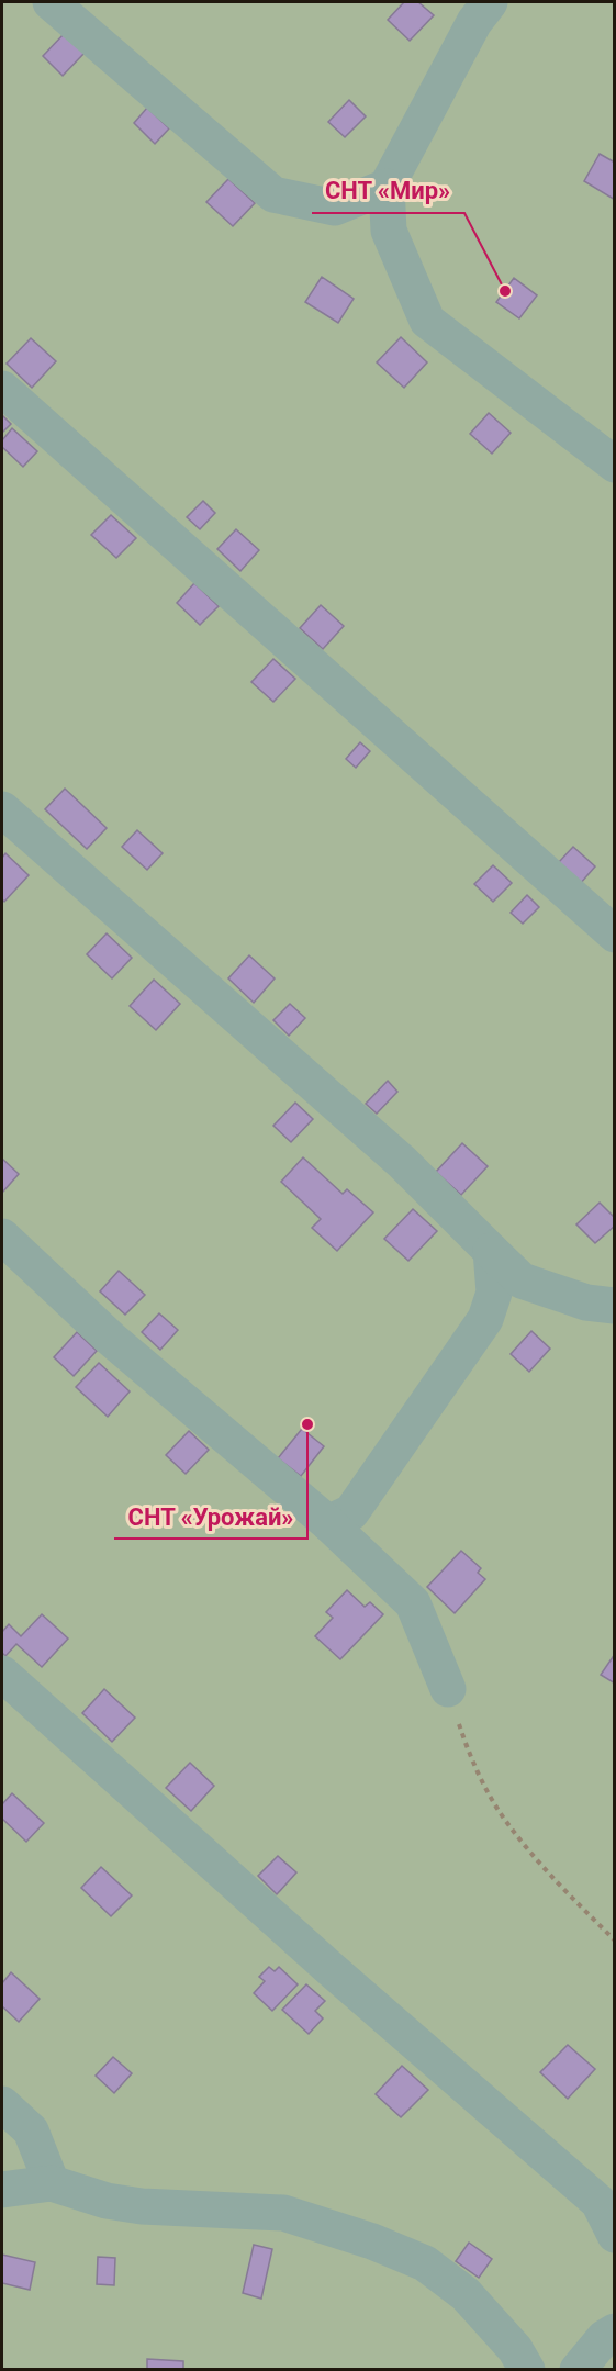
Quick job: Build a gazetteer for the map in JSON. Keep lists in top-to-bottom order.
{
  "places": ["СНТ «Мир»", "СНТ «Урожай»"]
}
